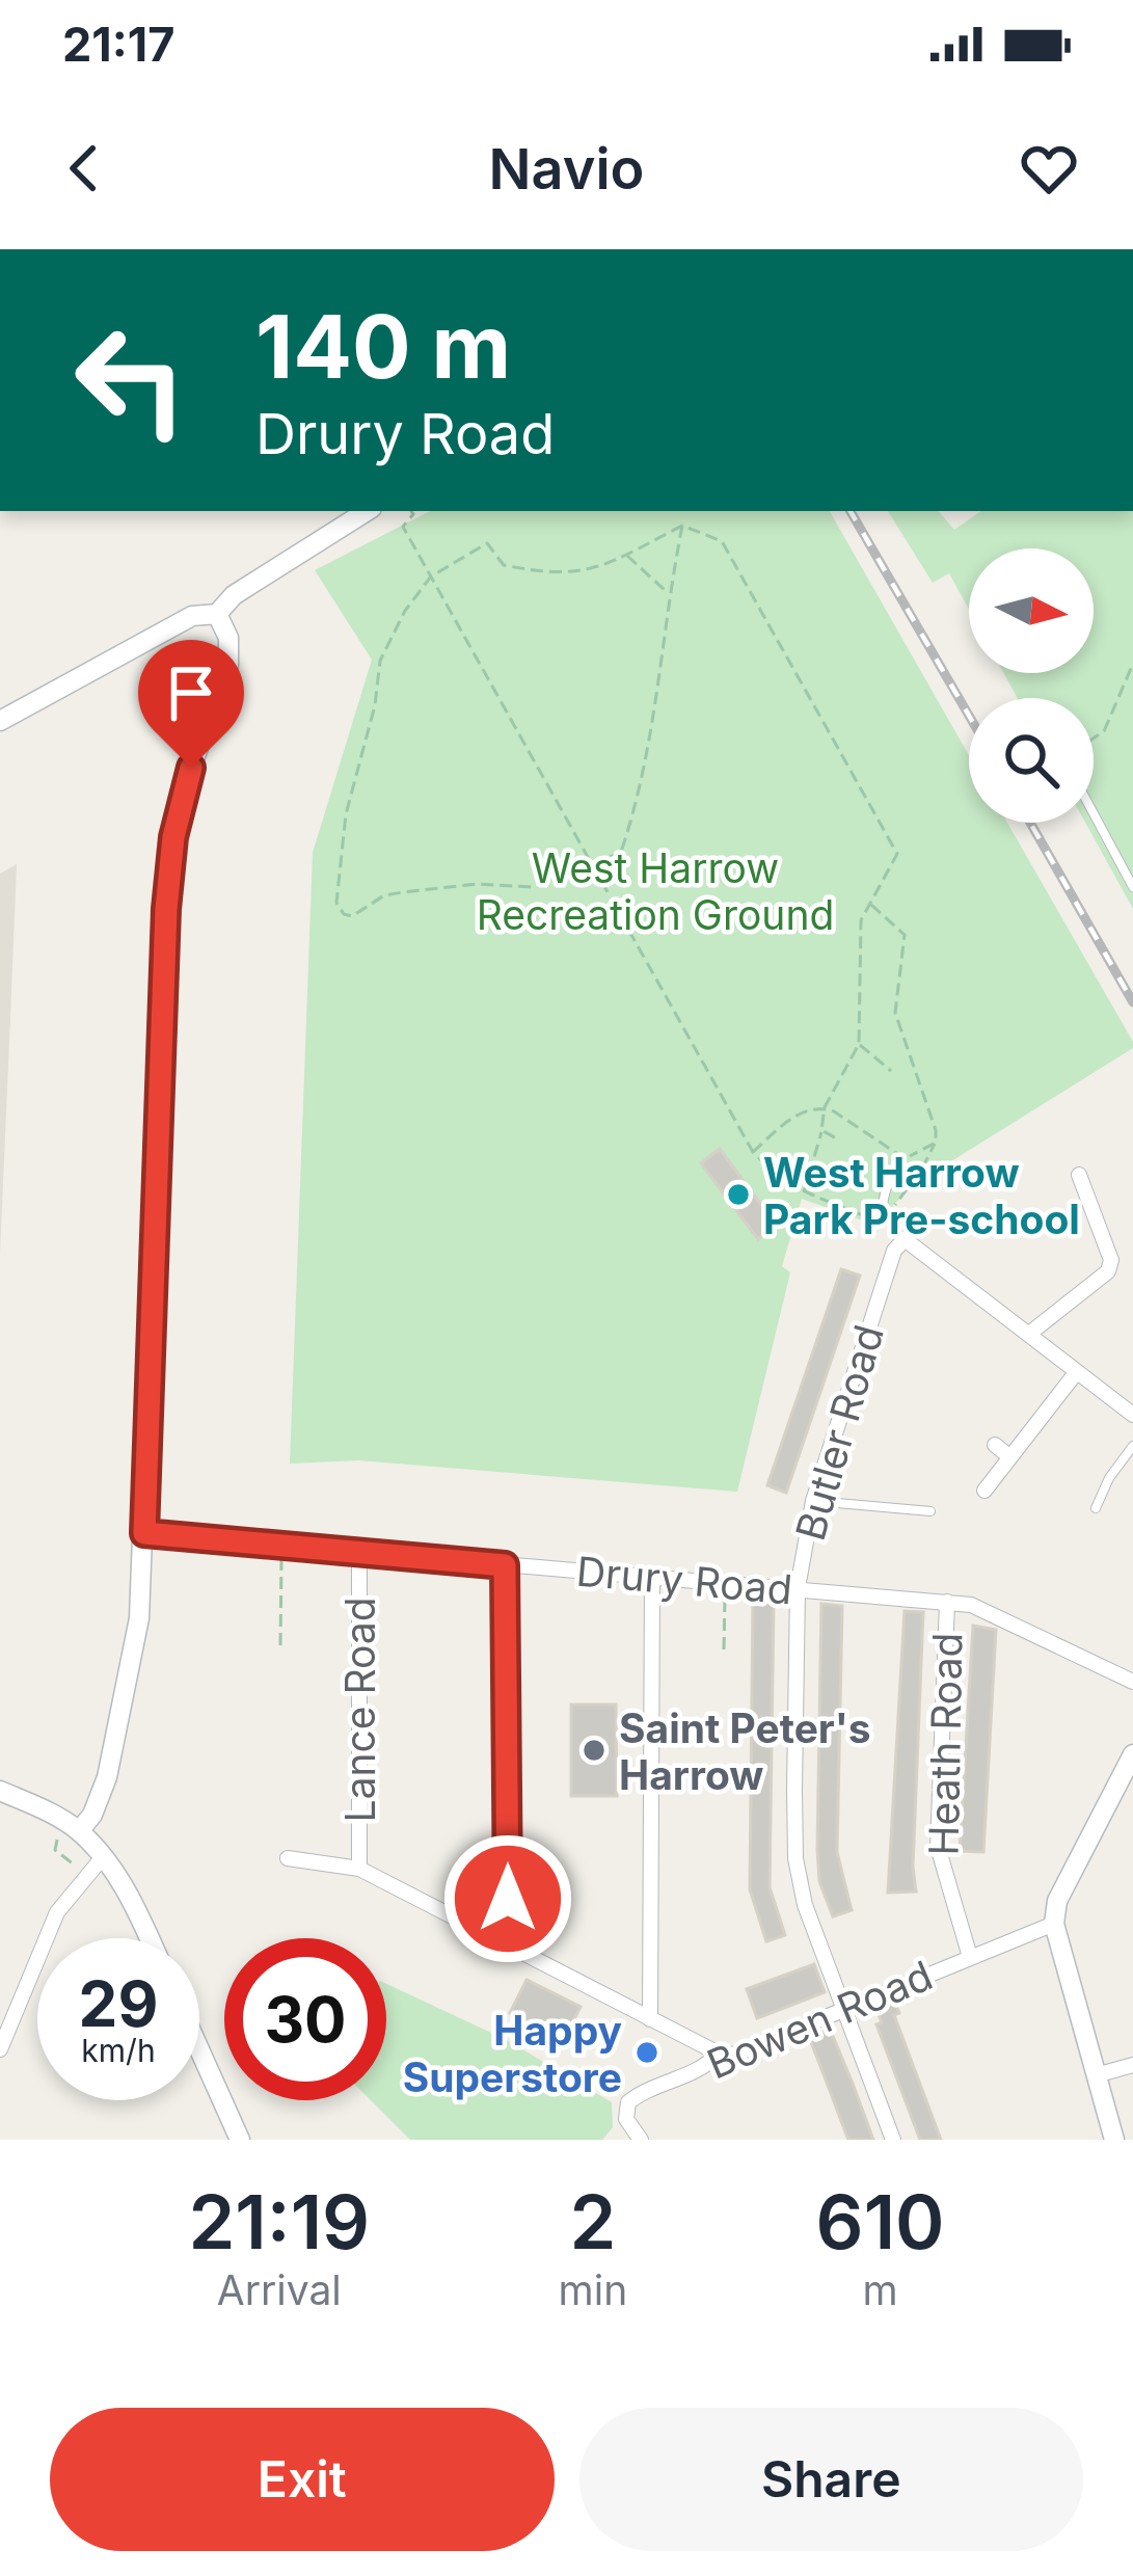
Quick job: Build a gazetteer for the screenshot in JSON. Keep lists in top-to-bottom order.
{
  "streets": {
    "street": [
      "Butler Road",
      "Drury Road",
      "Lance Road",
      "Heath Road",
      "Bowen Road"
    ]
  },
  "crossings": [
    ["Butler Road", "Drury Road"],
    ["Butler Road", "Bowen Road"],
    ["Drury Road", "Lance Road"],
    ["Drury Road", "Heath Road"],
    ["Heath Road", "Bowen Road"]
  ],
  "parks": ["West Harrow Recreation Ground"],
  "places": ["West Harrow Park Pre-school", "Saint Peter's Harrow", "Happy Superstore"],
  "north": "right",
  "page": {
    "status": "21:17",
    "header": "Navio",
    "turn": ["140 m", "Drury Road"],
    "speed": "29 km/h",
    "limit": "30",
    "eta": [
      "21:19",
      "Arrival",
      "2",
      "min",
      "610",
      "m"
    ],
    "buttons": ["Exit", "Share"]
  }
}
